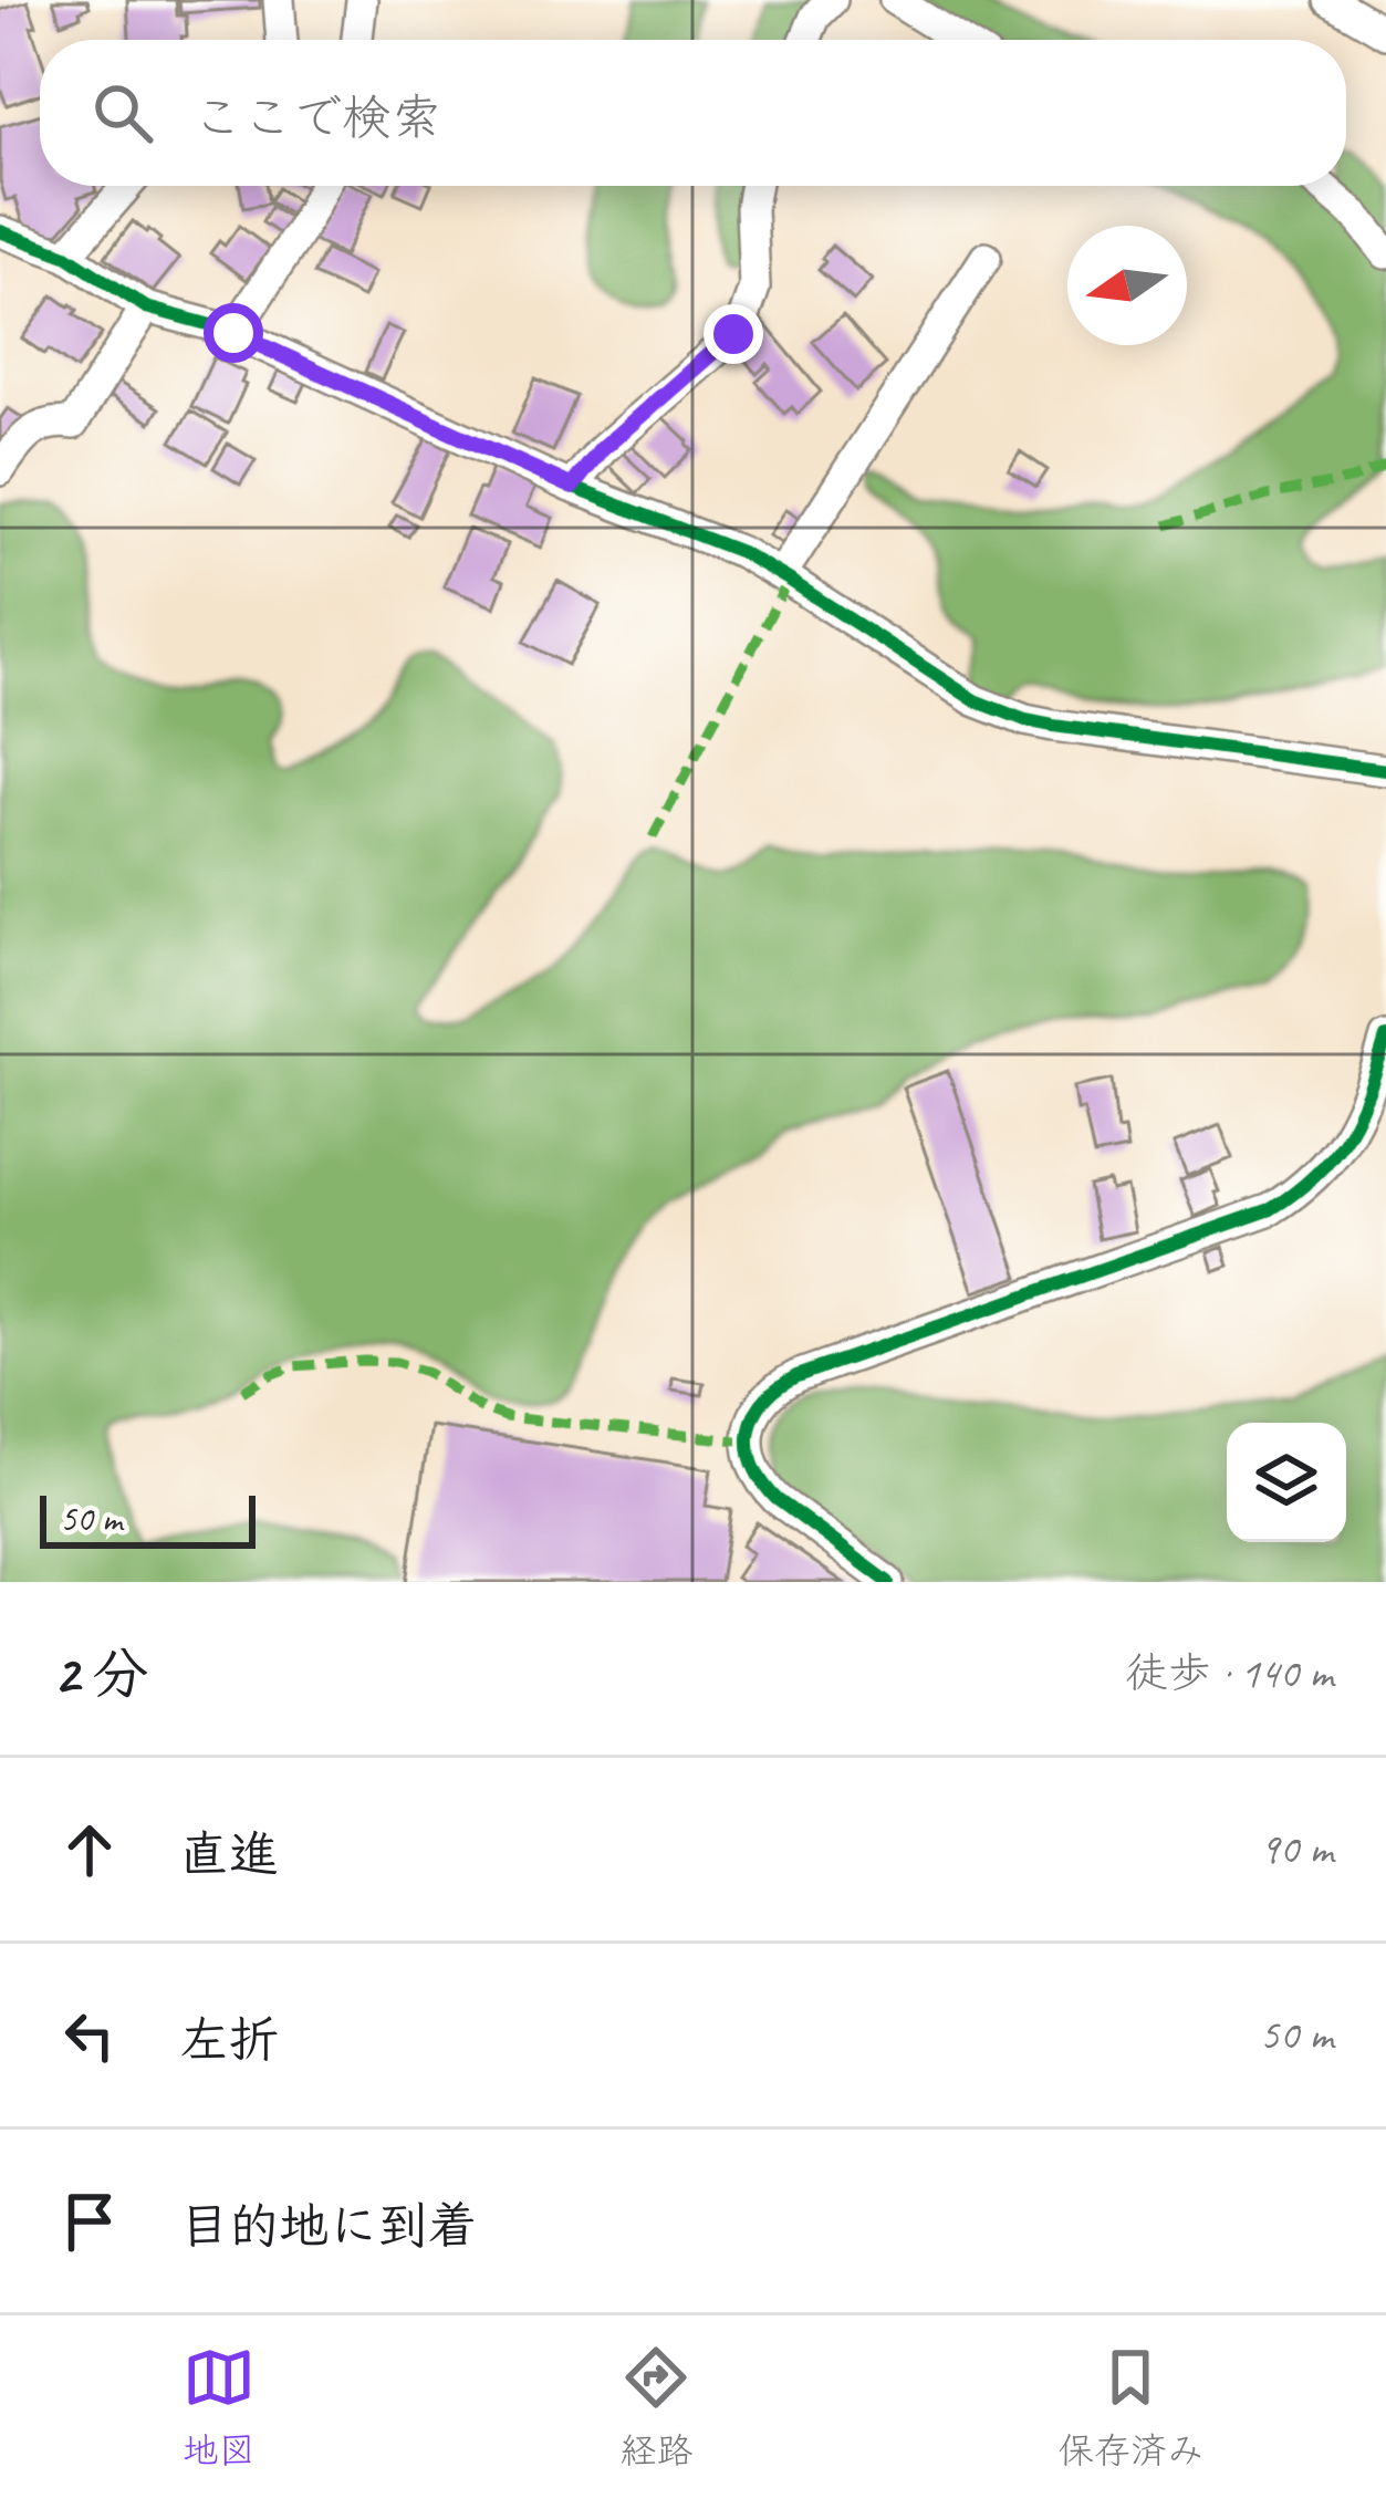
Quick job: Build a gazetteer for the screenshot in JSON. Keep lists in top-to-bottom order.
{
  "scale_bar": "50 m",
  "north": "left",
  "page": {
    "search": "ここで検索",
    "scale": "50 m",
    "heading": ["2 分", "徒歩 · 140 m"],
    "list": [
      ["直進", "90 m"],
      ["左折", "50 m"],
      "目的地に到着"
    ],
    "nav": ["地図", "経路", "保存済み"]
  }
}
